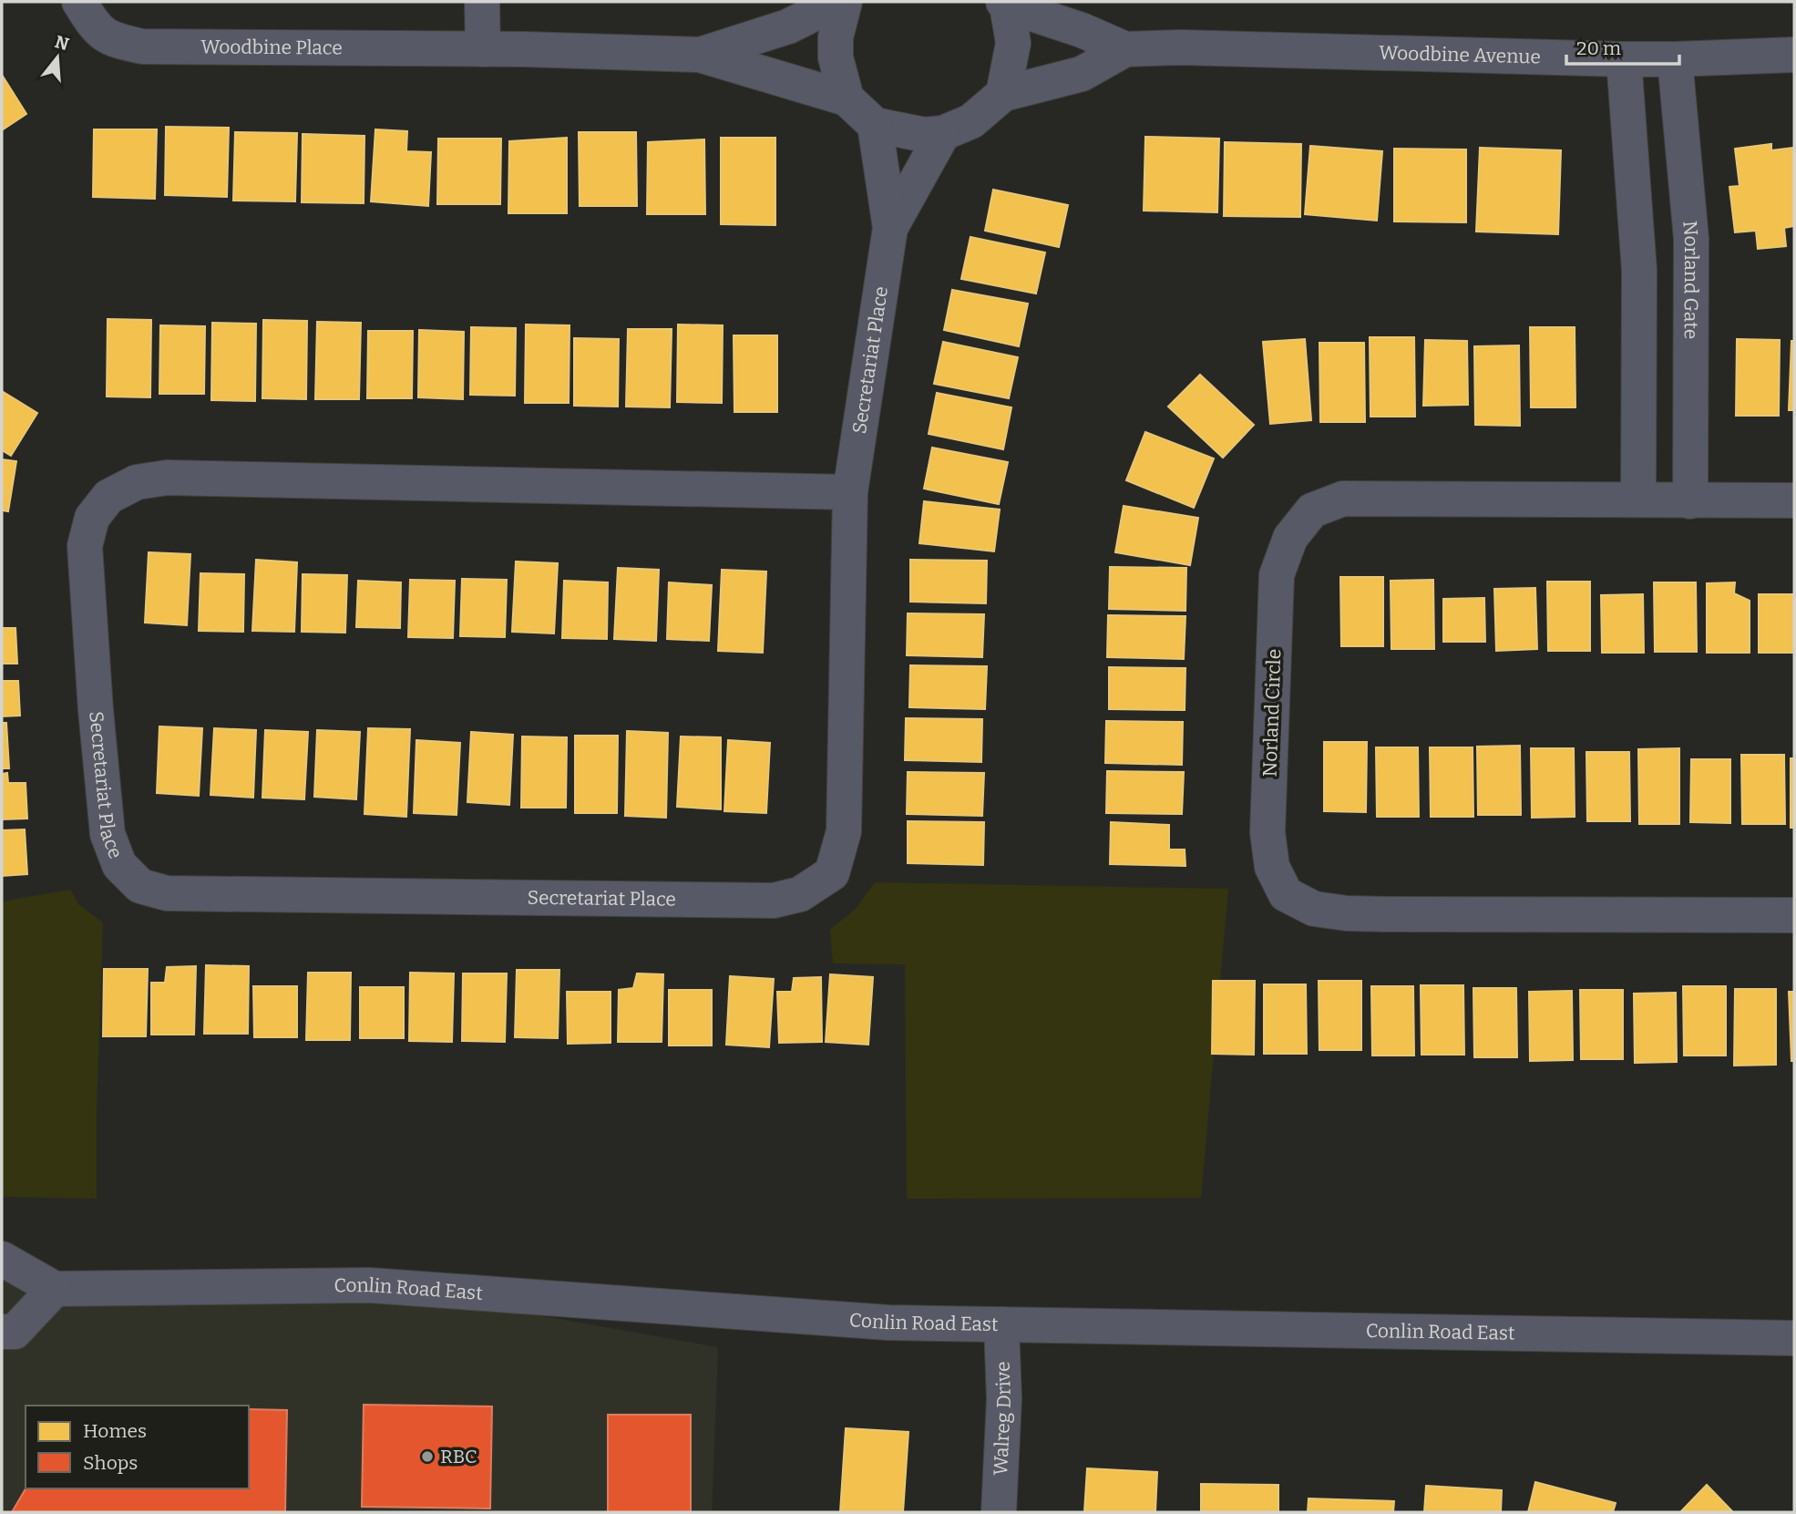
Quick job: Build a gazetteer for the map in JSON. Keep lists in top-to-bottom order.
{
  "streets": {
    "street": [
      "Woodbine Place",
      "Woodbine Avenue",
      "Norland Gate",
      "Secretariat Place",
      "Norland Circle",
      "Conlin Road East",
      "Walreg Drive"
    ]
  },
  "crossings": [
    ["Woodbine Avenue", "Norland Gate"],
    ["Norland Gate", "Norland Circle"],
    ["Conlin Road East", "Walreg Drive"]
  ],
  "places": ["RBC"],
  "legend": ["Homes", "Shops"],
  "scale_bar": "20 m",
  "north": "top"
}
